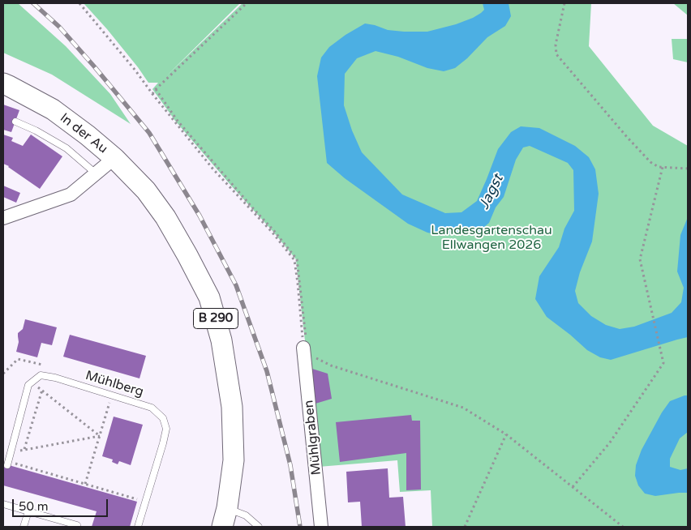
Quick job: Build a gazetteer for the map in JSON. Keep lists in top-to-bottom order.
{
  "streets": {
    "main road": ["In der Au", "B 290"],
    "street": ["Mühlgraben"],
    "lane": ["Mühlberg"]
  },
  "crossings": [
    ["In der Au", "B 290"]
  ],
  "water": ["Jagst"],
  "parks": ["Landesgartenschau Ellwangen 2026"],
  "scale_bar": "50 m"
}
